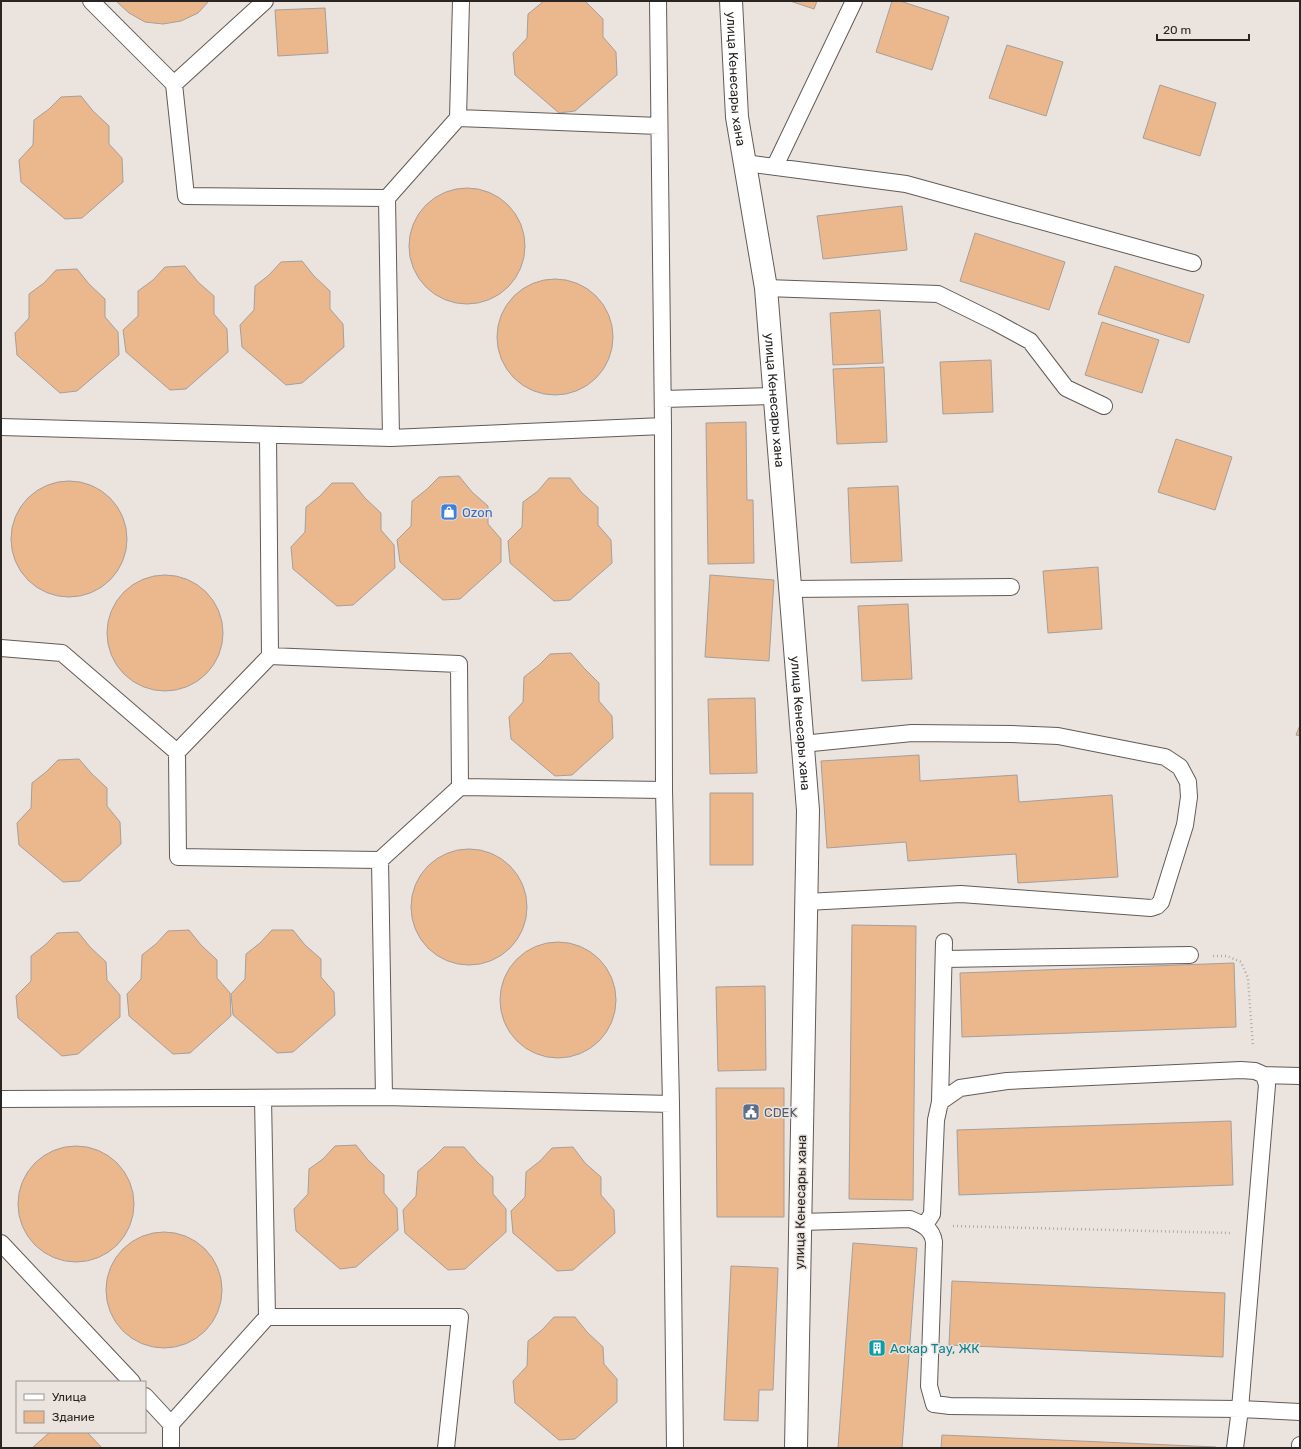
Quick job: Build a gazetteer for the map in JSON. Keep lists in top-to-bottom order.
{
  "streets": {
    "street": ["улица Кенесары хана"]
  },
  "places": {
    "shop": ["Ozon"],
    "public building": ["CDEK"],
    "building": ["Аскар Тау, ЖК"]
  },
  "legend": ["Улица", "Здание"],
  "scale_bar": "20 m"
}
